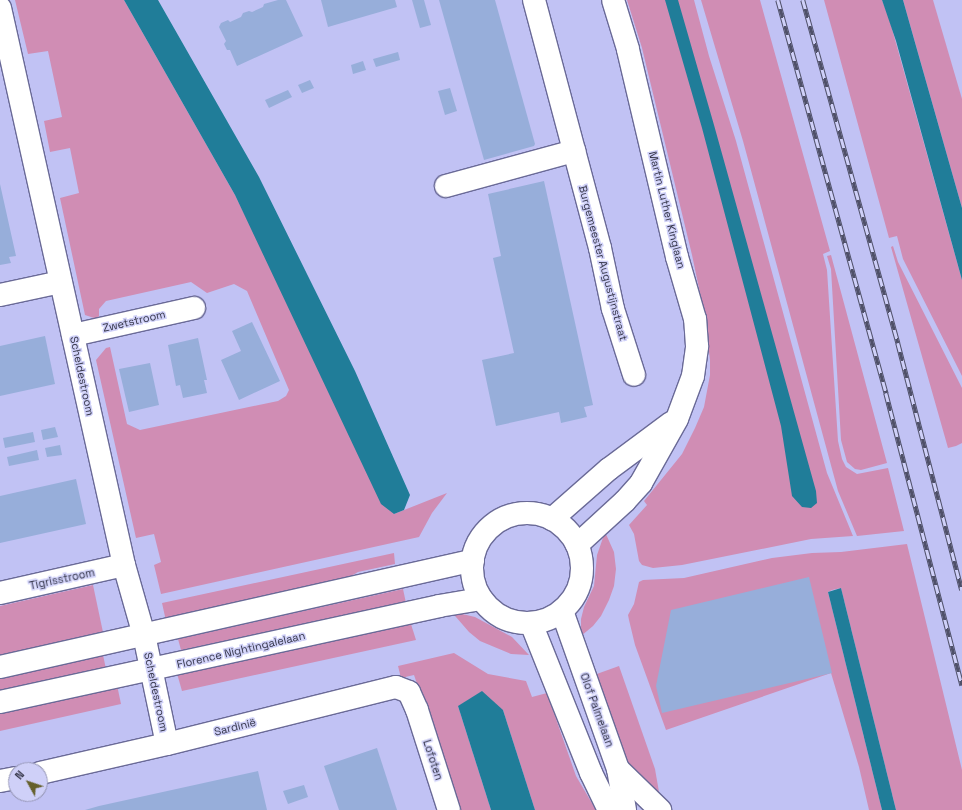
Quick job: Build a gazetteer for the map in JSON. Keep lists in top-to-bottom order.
{
  "streets": {
    "street": [
      "Martin Luther Kinglaan",
      "Burgemeester Augustijnstraat",
      "Zwetstroom",
      "Scheldestroom",
      "Tigrisstroom",
      "Florence Nightingalelaan",
      "Olof Palmelaan",
      "Sardinië",
      "Lofoten"
    ]
  },
  "crossings": [
    ["Martin Luther Kinglaan", "Florence Nightingalelaan"],
    ["Martin Luther Kinglaan", "Olof Palmelaan"],
    ["Zwetstroom", "Scheldestroom"],
    ["Scheldestroom", "Tigrisstroom"],
    ["Scheldestroom", "Florence Nightingalelaan"],
    ["Scheldestroom", "Sardinië"],
    ["Florence Nightingalelaan", "Olof Palmelaan"],
    ["Sardinië", "Lofoten"]
  ],
  "north": "top left"
}
